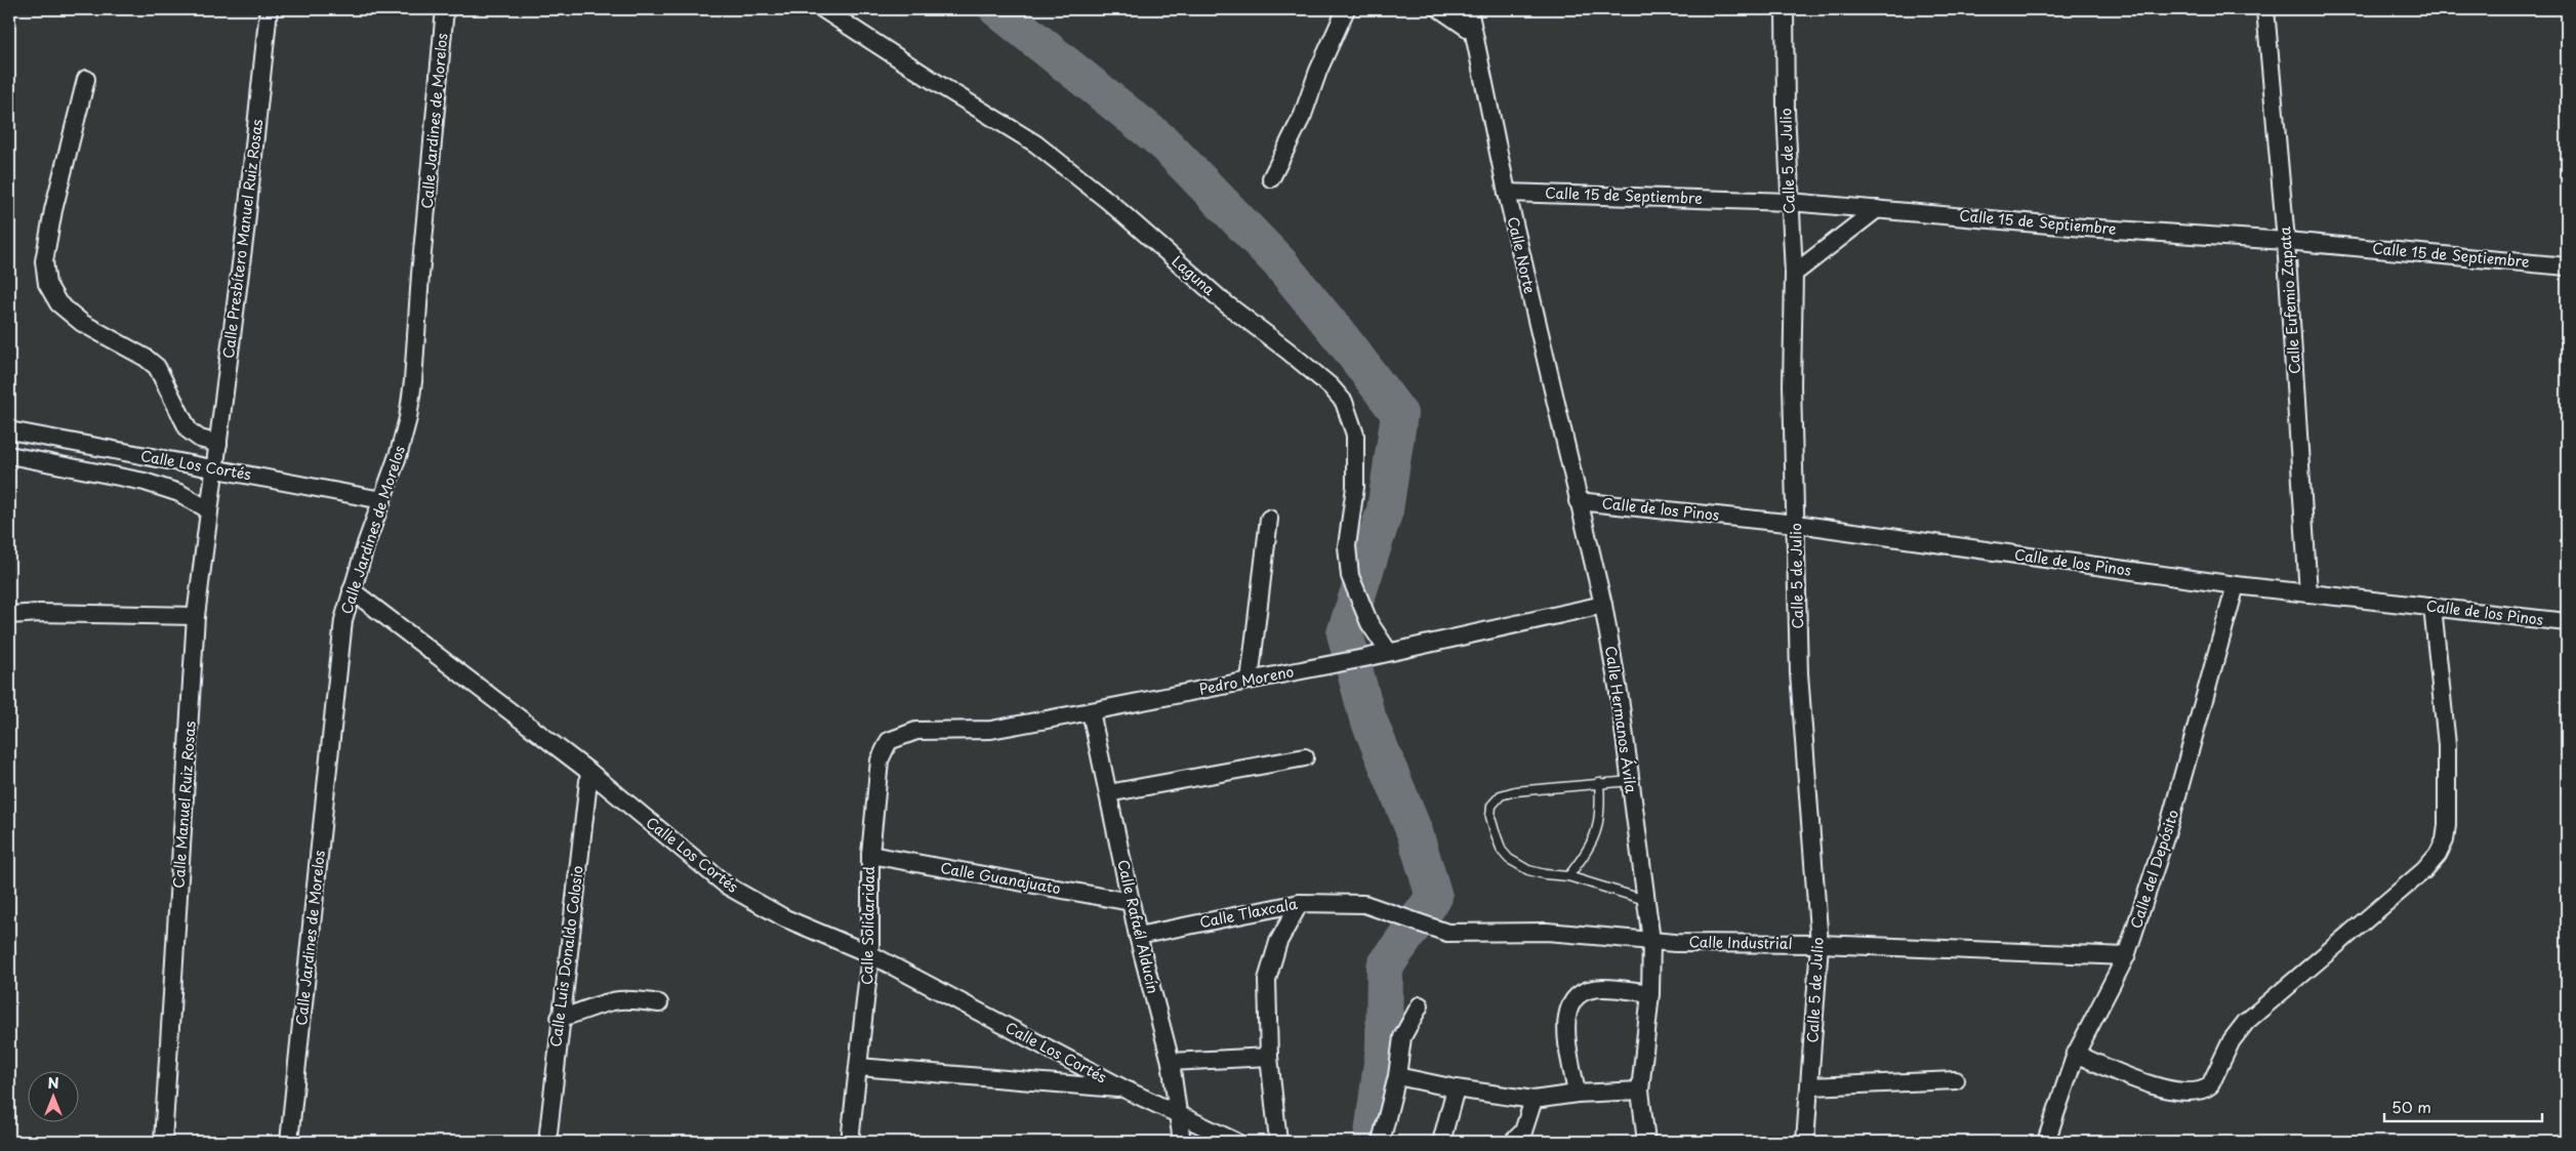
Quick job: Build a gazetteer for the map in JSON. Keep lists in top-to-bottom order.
{
  "streets": {
    "street": [
      "Calle Jardines de Morelos",
      "Calle 5 de Julio",
      "Calle 15 de Septiembre",
      "Calle Presbítero Manuel Ruiz Rosas",
      "Calle Norte",
      "Laguna",
      "Calle Eufemio Zapata",
      "Calle Los Cortés",
      "Calle de los Pinos",
      "Pedro Moreno",
      "Calle Hermanos Ávila",
      "Calle Manuel Ruiz Rosas",
      "Calle del Depósito",
      "Calle Guanajuato",
      "Calle Tlaxcala",
      "Calle Solidaridad",
      "Calle Rafaél Alducín",
      "Calle Industrial",
      "Calle Luis Donaldo Colosio"
    ]
  },
  "crossings": [
    ["Calle Jardines de Morelos", "Calle Los Cortés"],
    ["Calle 5 de Julio", "Calle 15 de Septiembre"],
    ["Calle 5 de Julio", "Calle de los Pinos"],
    ["Calle 5 de Julio", "Calle Industrial"],
    ["Calle 15 de Septiembre", "Calle Norte"],
    ["Calle 15 de Septiembre", "Calle Eufemio Zapata"],
    ["Calle Presbítero Manuel Ruiz Rosas", "Calle Los Cortés"],
    ["Calle Presbítero Manuel Ruiz Rosas", "Calle Manuel Ruiz Rosas"],
    ["Calle Norte", "Calle de los Pinos"],
    ["Calle Norte", "Calle Hermanos Ávila"],
    ["Laguna", "Pedro Moreno"],
    ["Calle Eufemio Zapata", "Calle de los Pinos"],
    ["Calle Los Cortés", "Calle Manuel Ruiz Rosas"],
    ["Calle Los Cortés", "Calle Solidaridad"],
    ["Calle Los Cortés", "Calle Rafaél Alducín"],
    ["Calle Los Cortés", "Calle Luis Donaldo Colosio"],
    ["Calle de los Pinos", "Calle Hermanos Ávila"],
    ["Calle de los Pinos", "Calle del Depósito"],
    ["Pedro Moreno", "Calle Hermanos Ávila"],
    ["Pedro Moreno", "Calle Solidaridad"],
    ["Pedro Moreno", "Calle Rafaél Alducín"],
    ["Calle Hermanos Ávila", "Calle Industrial"],
    ["Calle del Depósito", "Calle Industrial"],
    ["Calle Guanajuato", "Calle Solidaridad"],
    ["Calle Guanajuato", "Calle Rafaél Alducín"],
    ["Calle Tlaxcala", "Calle Rafaél Alducín"],
    ["Calle Tlaxcala", "Calle Industrial"]
  ],
  "scale_bar": "50 m",
  "north": "top"
}
